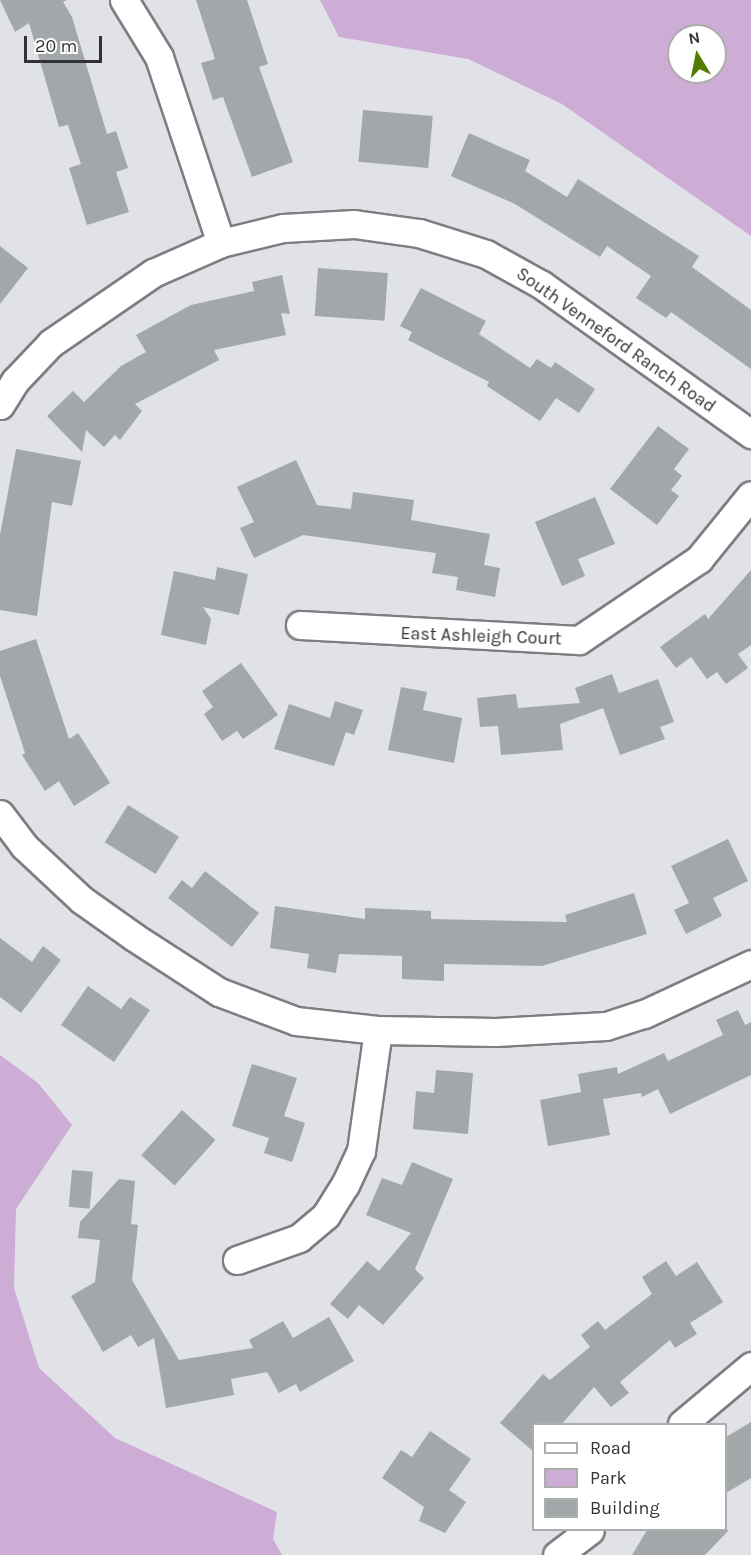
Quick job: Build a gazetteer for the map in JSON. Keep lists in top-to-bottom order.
{
  "streets": {
    "street": ["South Venneford Ranch Road", "East Ashleigh Court"]
  },
  "legend": ["Road", "Park", "Building"],
  "scale_bar": "20 m",
  "north": "top"
}
